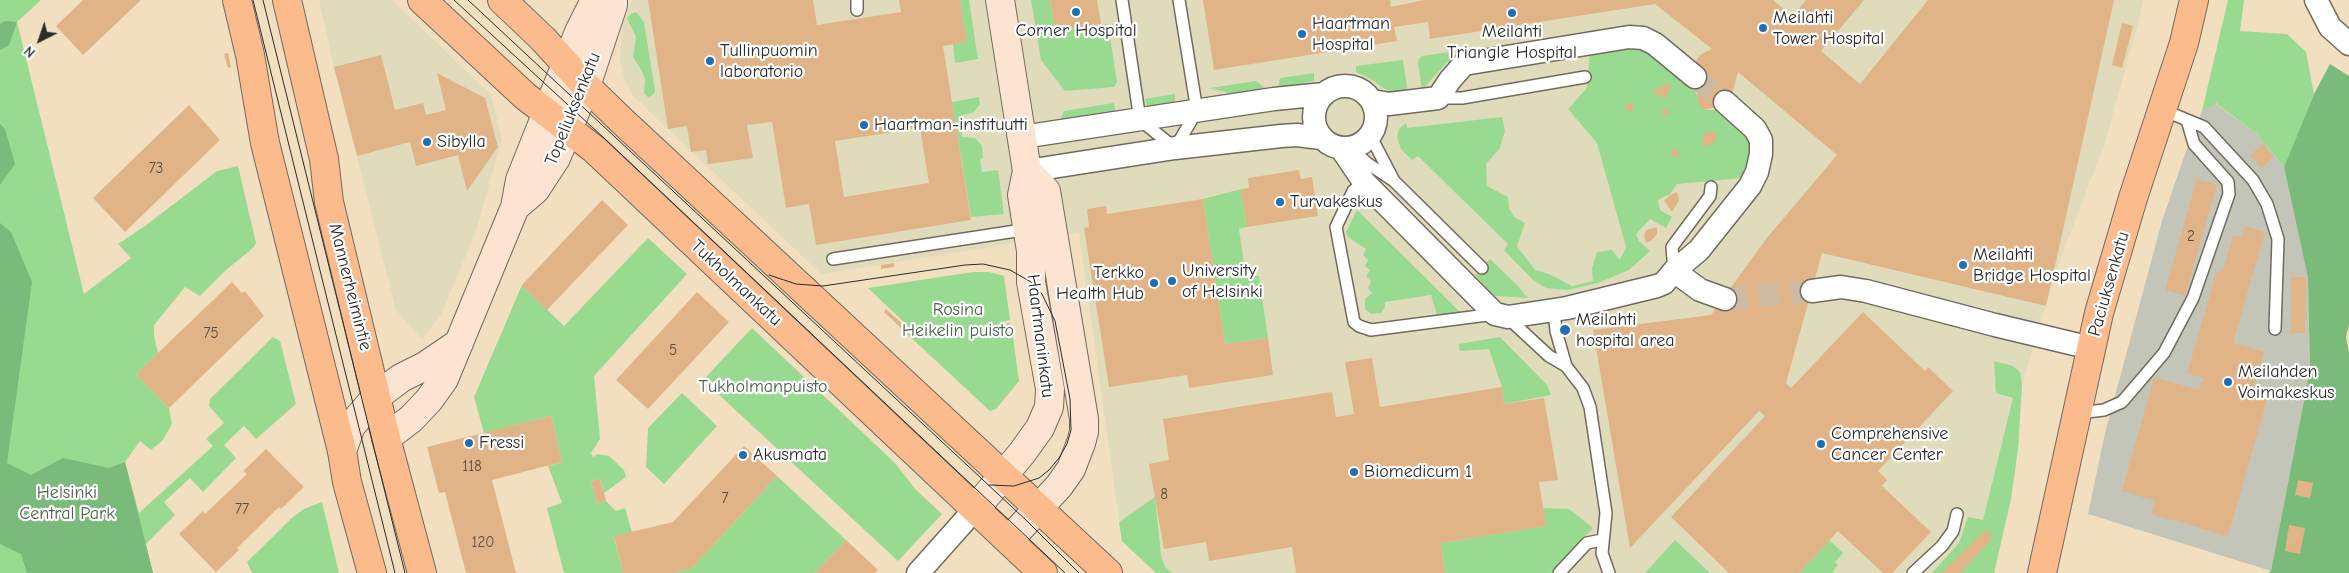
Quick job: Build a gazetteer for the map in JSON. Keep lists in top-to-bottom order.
{
  "streets": {
    "main road": [
      "Topeliuksenkatu",
      "Tukholmankatu",
      "Paciuksenkatu",
      "Mannerheimintie",
      "Haartmaninkatu"
    ]
  },
  "crossings": [
    ["Topeliuksenkatu", "Tukholmankatu"],
    ["Topeliuksenkatu", "Mannerheimintie"],
    ["Tukholmankatu", "Haartmaninkatu"]
  ],
  "parks": ["Rosina Heikelin puisto", "Tukholmanpuisto", "Helsinki Central Park"],
  "places": [
    "Corner Hospital",
    "Meilahti Triangle Hospital",
    "Meilahti Tower Hospital",
    "Haartman Hospital",
    "Tullinpuomin laboratorio",
    "Haartman-instituutti",
    "Sibylla",
    "Turvakeskus",
    "Meilahti Bridge Hospital",
    "University of Helsinki",
    "Terkko Health Hub",
    "Meilahti hospital area",
    "Meilahden Voimakeskus",
    "Fressi",
    "Comprehensive Cancer Center",
    "Akusmata",
    "Biomedicum 1"
  ],
  "house_numbers": [
    "73",
    "2",
    "75",
    "5",
    "118",
    "8",
    "7",
    "77",
    "120"
  ],
  "north": "bottom left"
}
